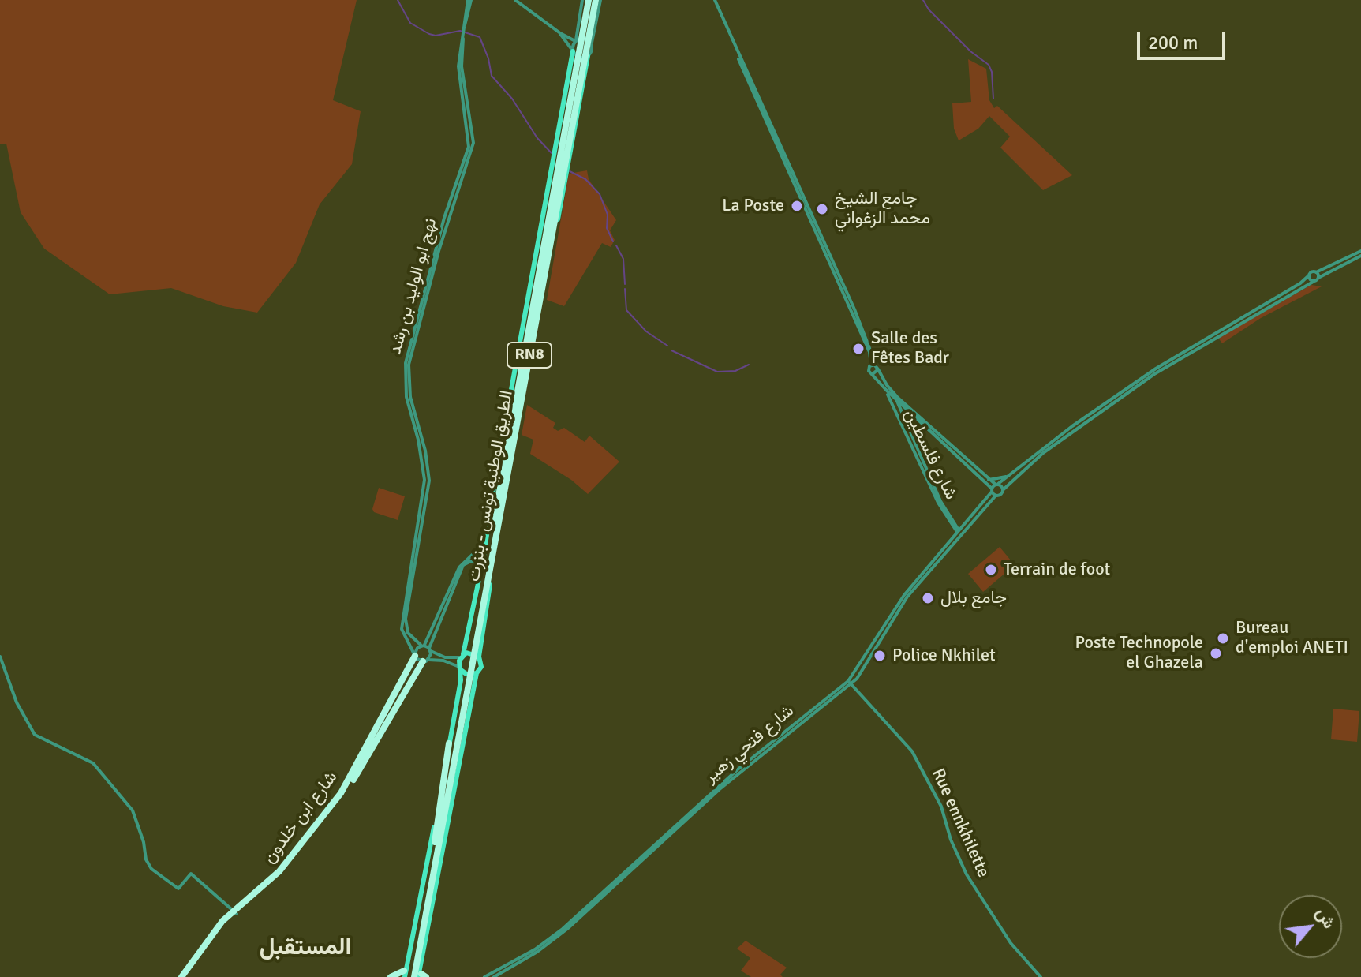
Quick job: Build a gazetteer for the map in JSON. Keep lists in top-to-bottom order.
{
  "streets": {
    "highway": ["RN8", "الطريق الوطنية تونس - بنزرت", "شارع ابن خلدون"],
    "street": [
      "نهج ابو الوليد بن رشد",
      "شارع فلسطين",
      "شارع فتحي زهير",
      "Rue ennkhilette"
    ]
  },
  "crossings": [
    ["نهج ابو الوليد بن رشد", "شارع ابن خلدون"],
    ["RN8", "الطريق الوطنية تونس - بنزرت"],
    ["شارع فلسطين", "شارع فتحي زهير"],
    ["شارع فتحي زهير", "Rue ennkhilette"]
  ],
  "districts": ["المستقبل"],
  "places": [
    "La Poste",
    "جامع الشيخ محمد الزغواني",
    "Salle des Fêtes Badr",
    "Terrain de foot",
    "جامع بلال",
    "Bureau d'emploi ANETI",
    "Poste Technopole el Ghazela",
    "Police Nkhilet"
  ],
  "scale_bar": "200 m",
  "north": "top right"
}
